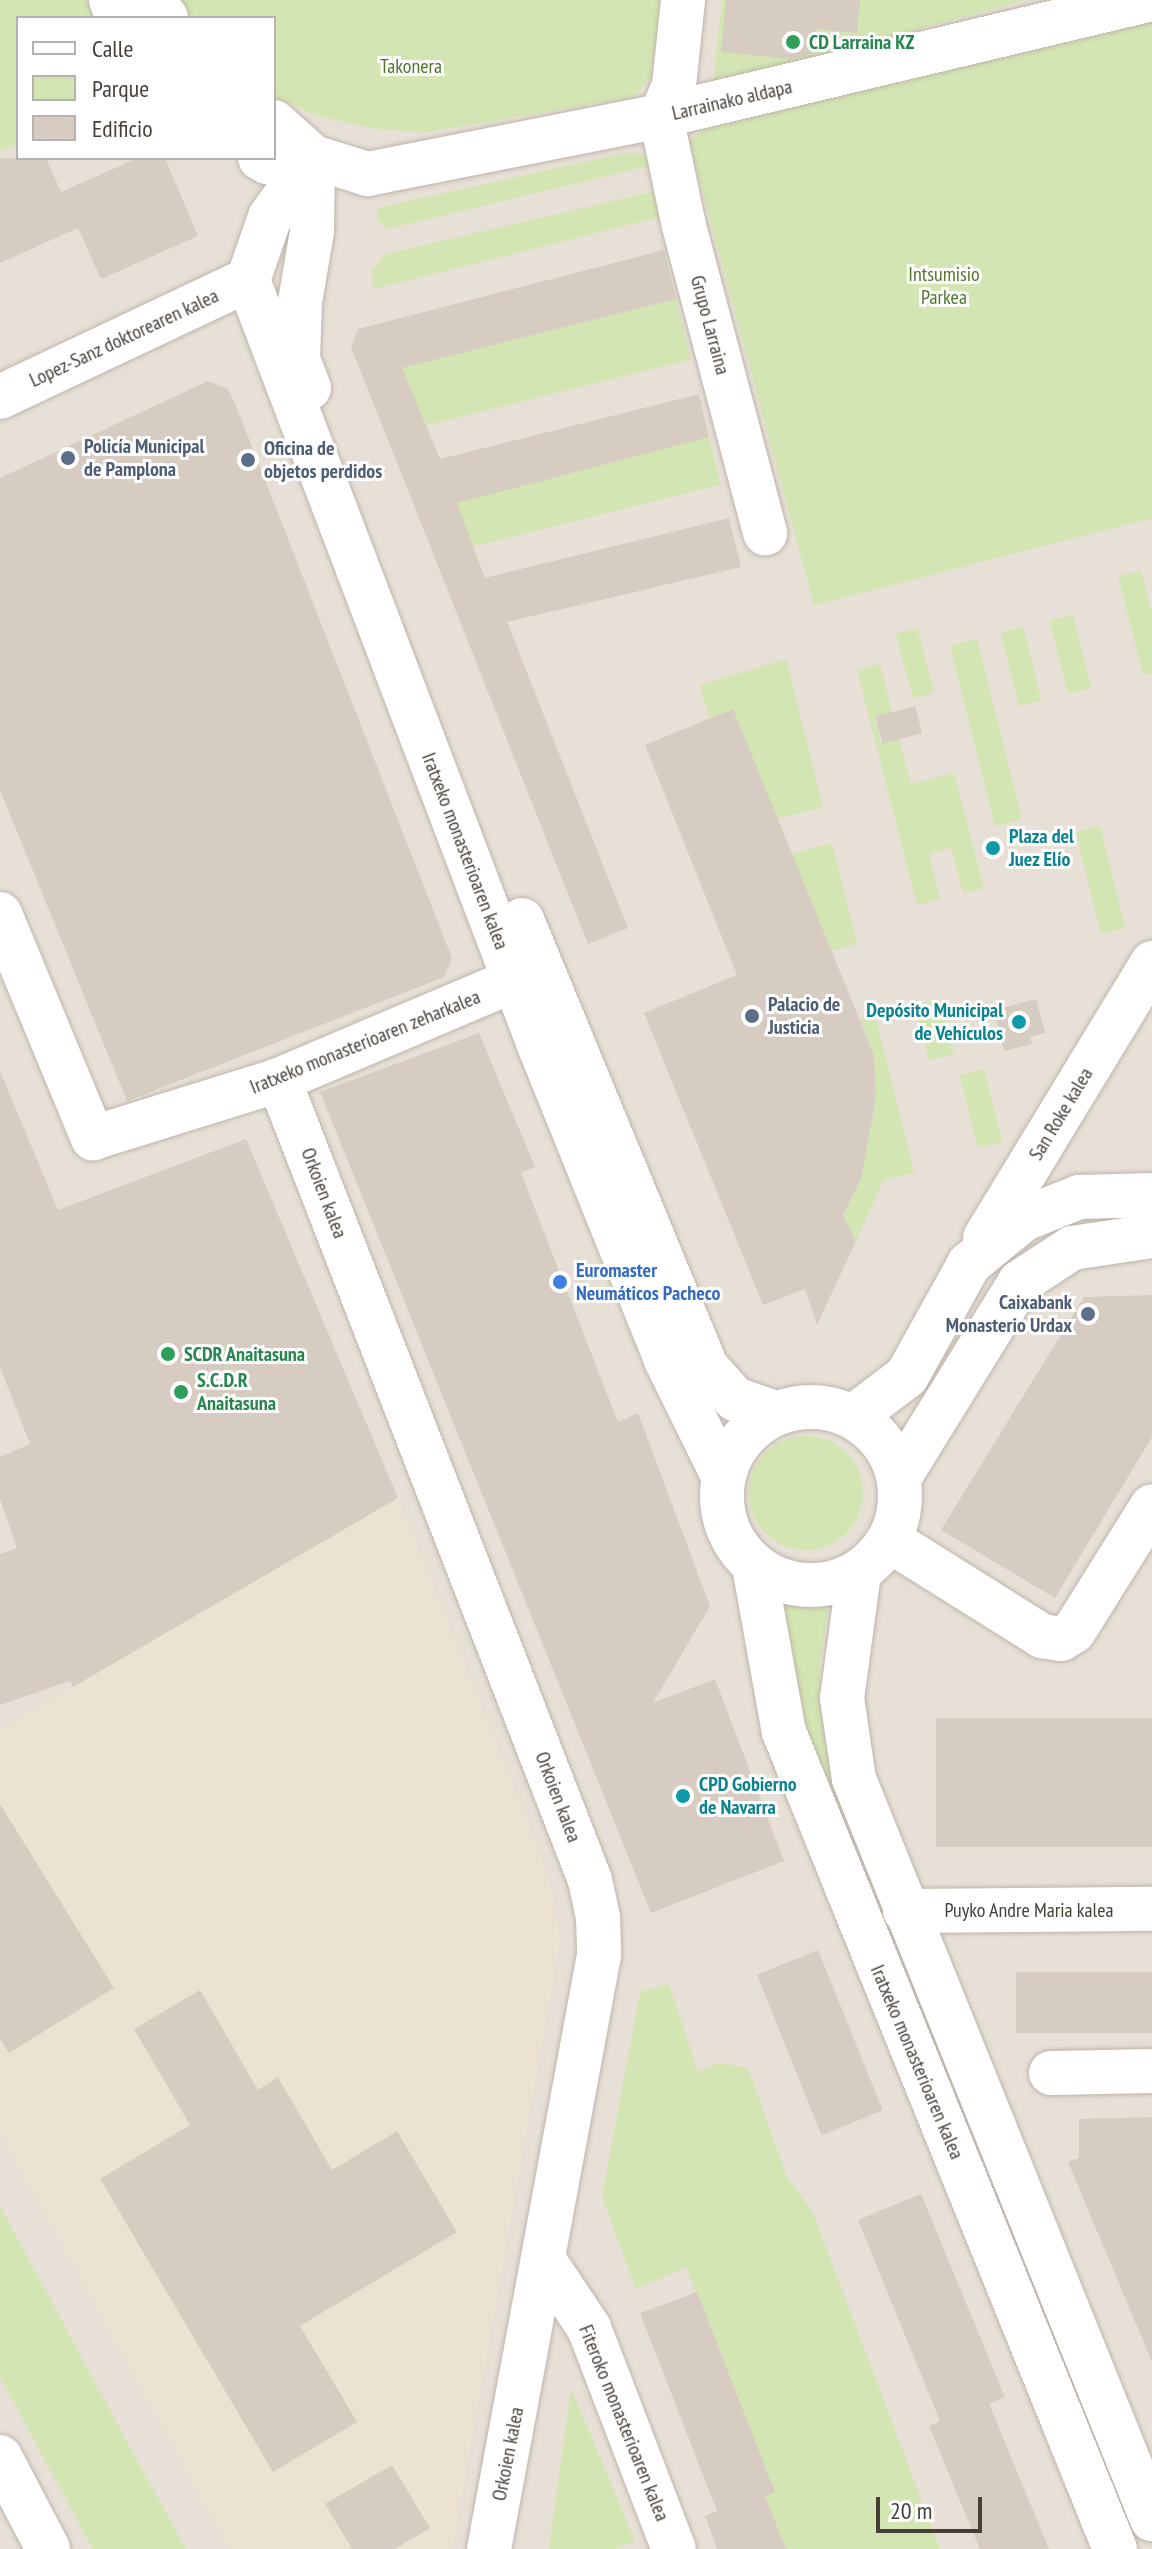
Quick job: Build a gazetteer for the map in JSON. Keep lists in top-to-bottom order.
{
  "streets": {
    "street": [
      "Larrainako aldapa",
      "Grupo Larraina",
      "Lopez-Sanz doktorearen kalea",
      "Iratxeko monasterioaren kalea",
      "Iratxeko monasterioaren zeharkalea",
      "San Roke kalea",
      "Orkoien kalea",
      "Puyko Andre Maria kalea",
      "Fiteroko monasterioaren kalea"
    ]
  },
  "crossings": [
    ["Larrainako aldapa", "Grupo Larraina"],
    ["Larrainako aldapa", "Iratxeko monasterioaren kalea"],
    ["Lopez-Sanz doktorearen kalea", "Iratxeko monasterioaren kalea"],
    ["Iratxeko monasterioaren kalea", "Iratxeko monasterioaren zeharkalea"],
    ["Iratxeko monasterioaren kalea", "San Roke kalea"],
    ["Iratxeko monasterioaren zeharkalea", "Orkoien kalea"],
    ["Orkoien kalea", "Fiteroko monasterioaren kalea"]
  ],
  "parks": ["Takonera", "Intsumisio Parkea"],
  "places": [
    "CD Larraina KZ",
    "Policía Municipal de Pamplona",
    "Oficina de objetos perdidos",
    "Plaza del Juez Elío",
    "Palacio de Justicia",
    "Depósito Municipal de Vehículos",
    "Euromaster Neumáticos Pacheco",
    "Caixabank Monasterio Urdax",
    "SCDR Anaitasuna",
    "S.C.D.R Anaitasuna",
    "CPD Gobierno de Navarra"
  ],
  "legend": ["Calle", "Parque", "Edificio"],
  "scale_bar": "20 m"
}
